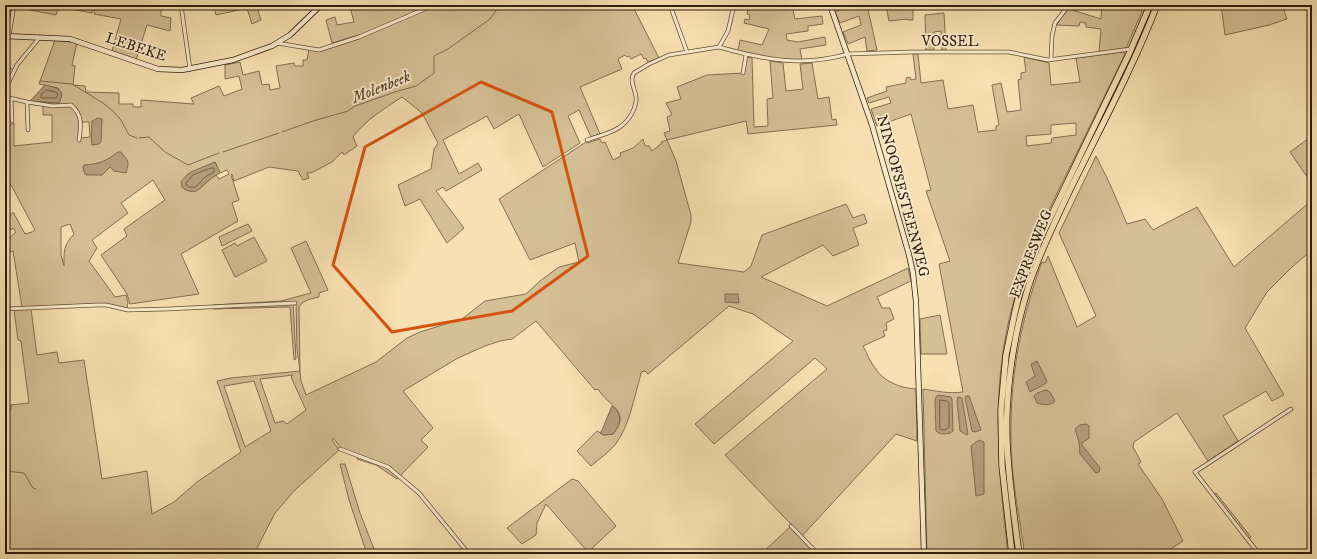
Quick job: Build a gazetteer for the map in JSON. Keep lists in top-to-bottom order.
{
  "streets": {
    "highway": ["EXPRESWEG"],
    "street": ["VOSSEL", "LEBEKE", "NINOOFSESTEENWEG"]
  },
  "crossings": [
    ["VOSSEL", "NINOOFSESTEENWEG"],
    ["VOSSEL", "EXPRESWEG"]
  ],
  "water": ["Molenbeek"]
}
